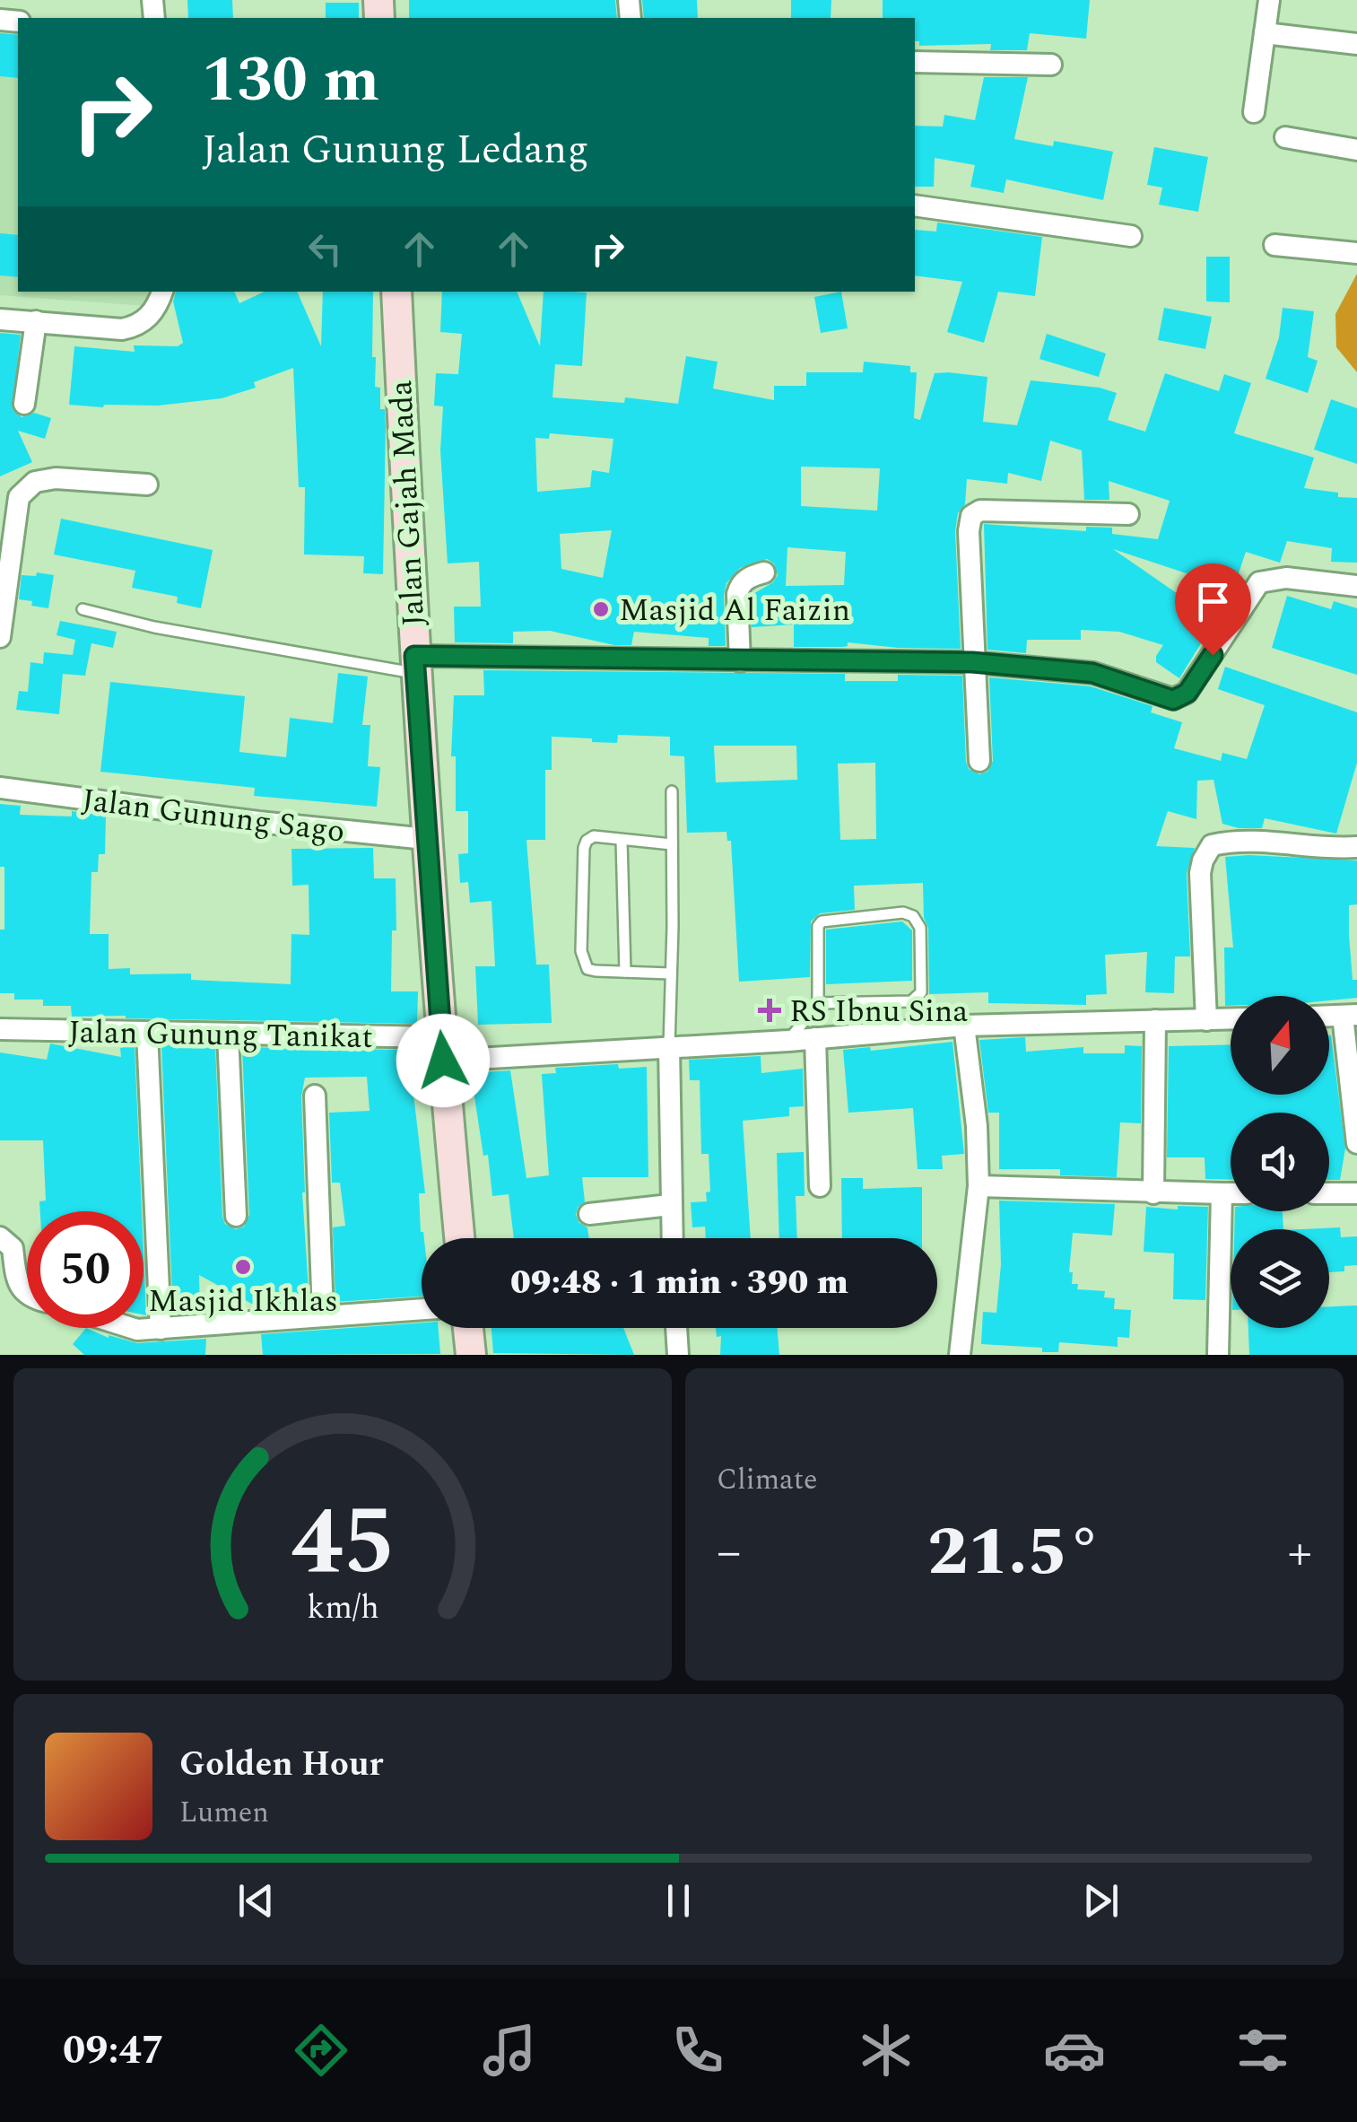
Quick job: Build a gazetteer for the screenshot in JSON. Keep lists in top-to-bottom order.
{
  "streets": {
    "main road": ["Jalan Gajah Mada"],
    "street": ["Jalan Gunung Sago", "Jalan Gunung Tanikat"]
  },
  "crossings": [
    ["Jalan Gajah Mada", "Jalan Gunung Sago"],
    ["Jalan Gajah Mada", "Jalan Gunung Tanikat"]
  ],
  "places": {
    "other": ["Masjid Al Faizin", "Masjid Ikhlas"],
    "health": ["RS Ibnu Sina"]
  },
  "north": "top",
  "page": {
    "turn": ["130 m", "Jalan Gunung Ledang"],
    "limit": "50",
    "trip": "09:48 · 1 min · 390 m",
    "tile": "Climate",
    "heat": ["−", "21.5°", "+"],
    "song": ["Golden Hour", "Lumen"],
    "tabs": "09:47",
    "gauge": ["45", "km/h"]
  }
}
